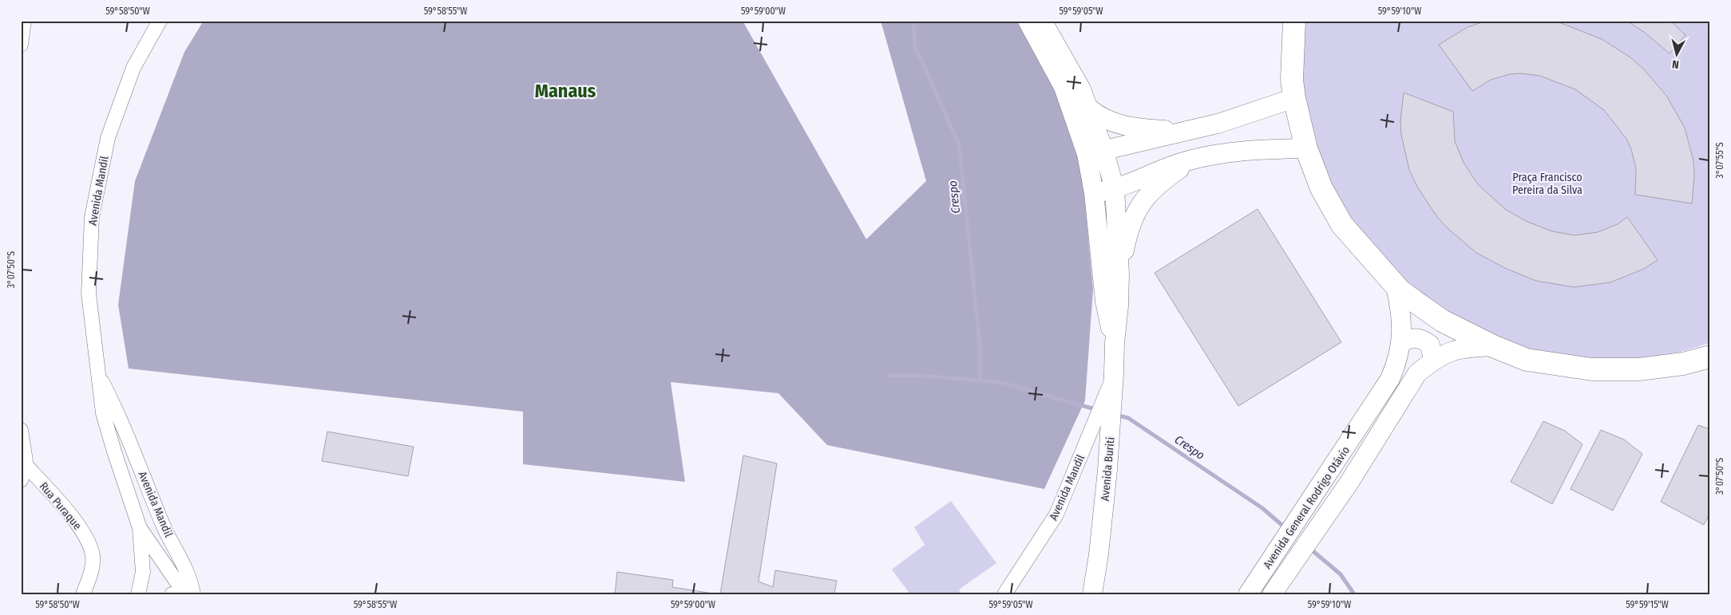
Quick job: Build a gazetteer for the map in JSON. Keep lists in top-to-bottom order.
{
  "streets": {
    "main road": ["Avenida Buriti", "Avenida General Rodrigo Otávio"],
    "street": ["Avenida Mandil", "Rua Puraque"]
  },
  "crossings": [
    ["Avenida Mandil", "Avenida Buriti"]
  ],
  "districts": ["Manaus"],
  "water": ["Crespo"],
  "parks": ["Praça Francisco Pereira da Silva"],
  "north": "bottom",
  "coordinates": [
    "59°58'50\"W",
    "59°58'55\"W",
    "59°59'00\"W",
    "59°59'05\"W",
    "59°59'10\"W",
    "3°07'55\"S",
    "3°07'50\"S",
    "59°59'15\"W"
  ]
}
